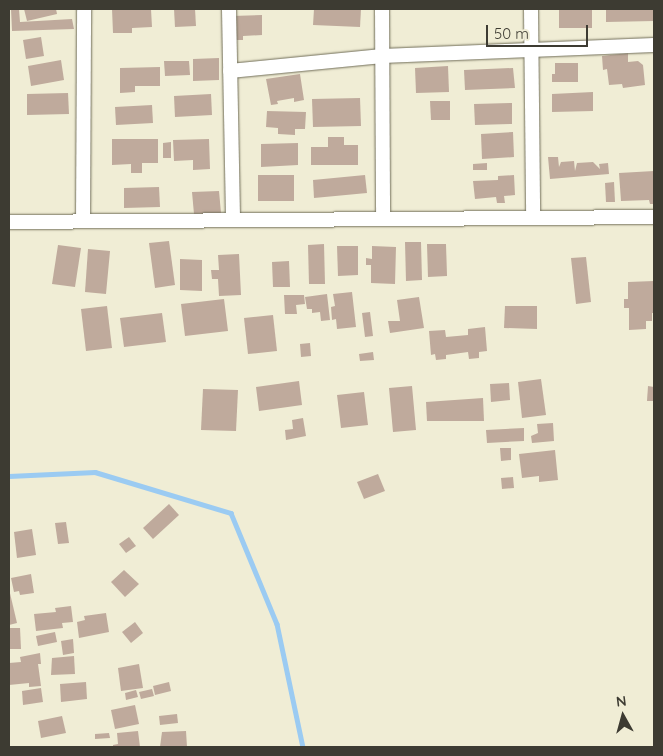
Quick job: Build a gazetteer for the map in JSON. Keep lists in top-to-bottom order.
{
  "scale_bar": "50 m",
  "north": "top"
}
